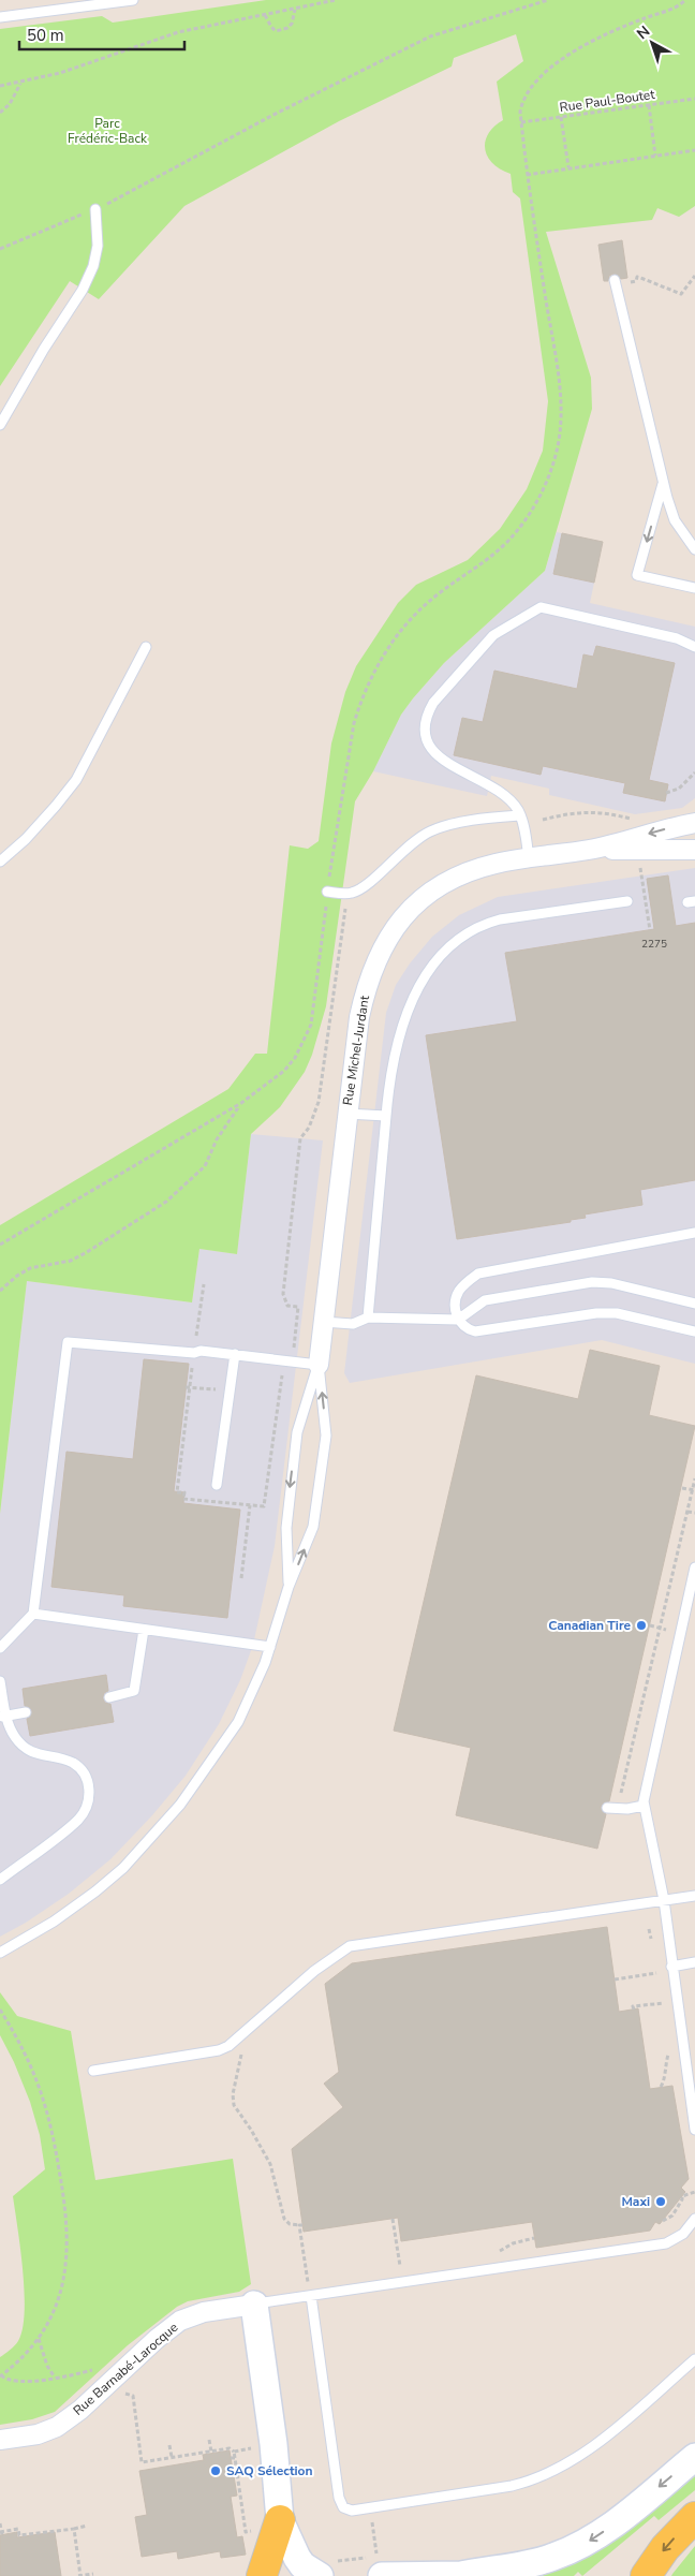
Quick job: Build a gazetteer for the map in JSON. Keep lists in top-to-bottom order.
{
  "streets": {
    "street": ["Rue Michel-Jurdant", "Rue Barnabé-Larocque"],
    "path": ["Rue Paul-Boutet"]
  },
  "parks": ["Parc Frédéric-Back"],
  "places": ["Canadian Tire", "Maxi", "SAQ Sélection"],
  "house_numbers": ["2275"],
  "scale_bar": "50 m",
  "north": "top left"
}
